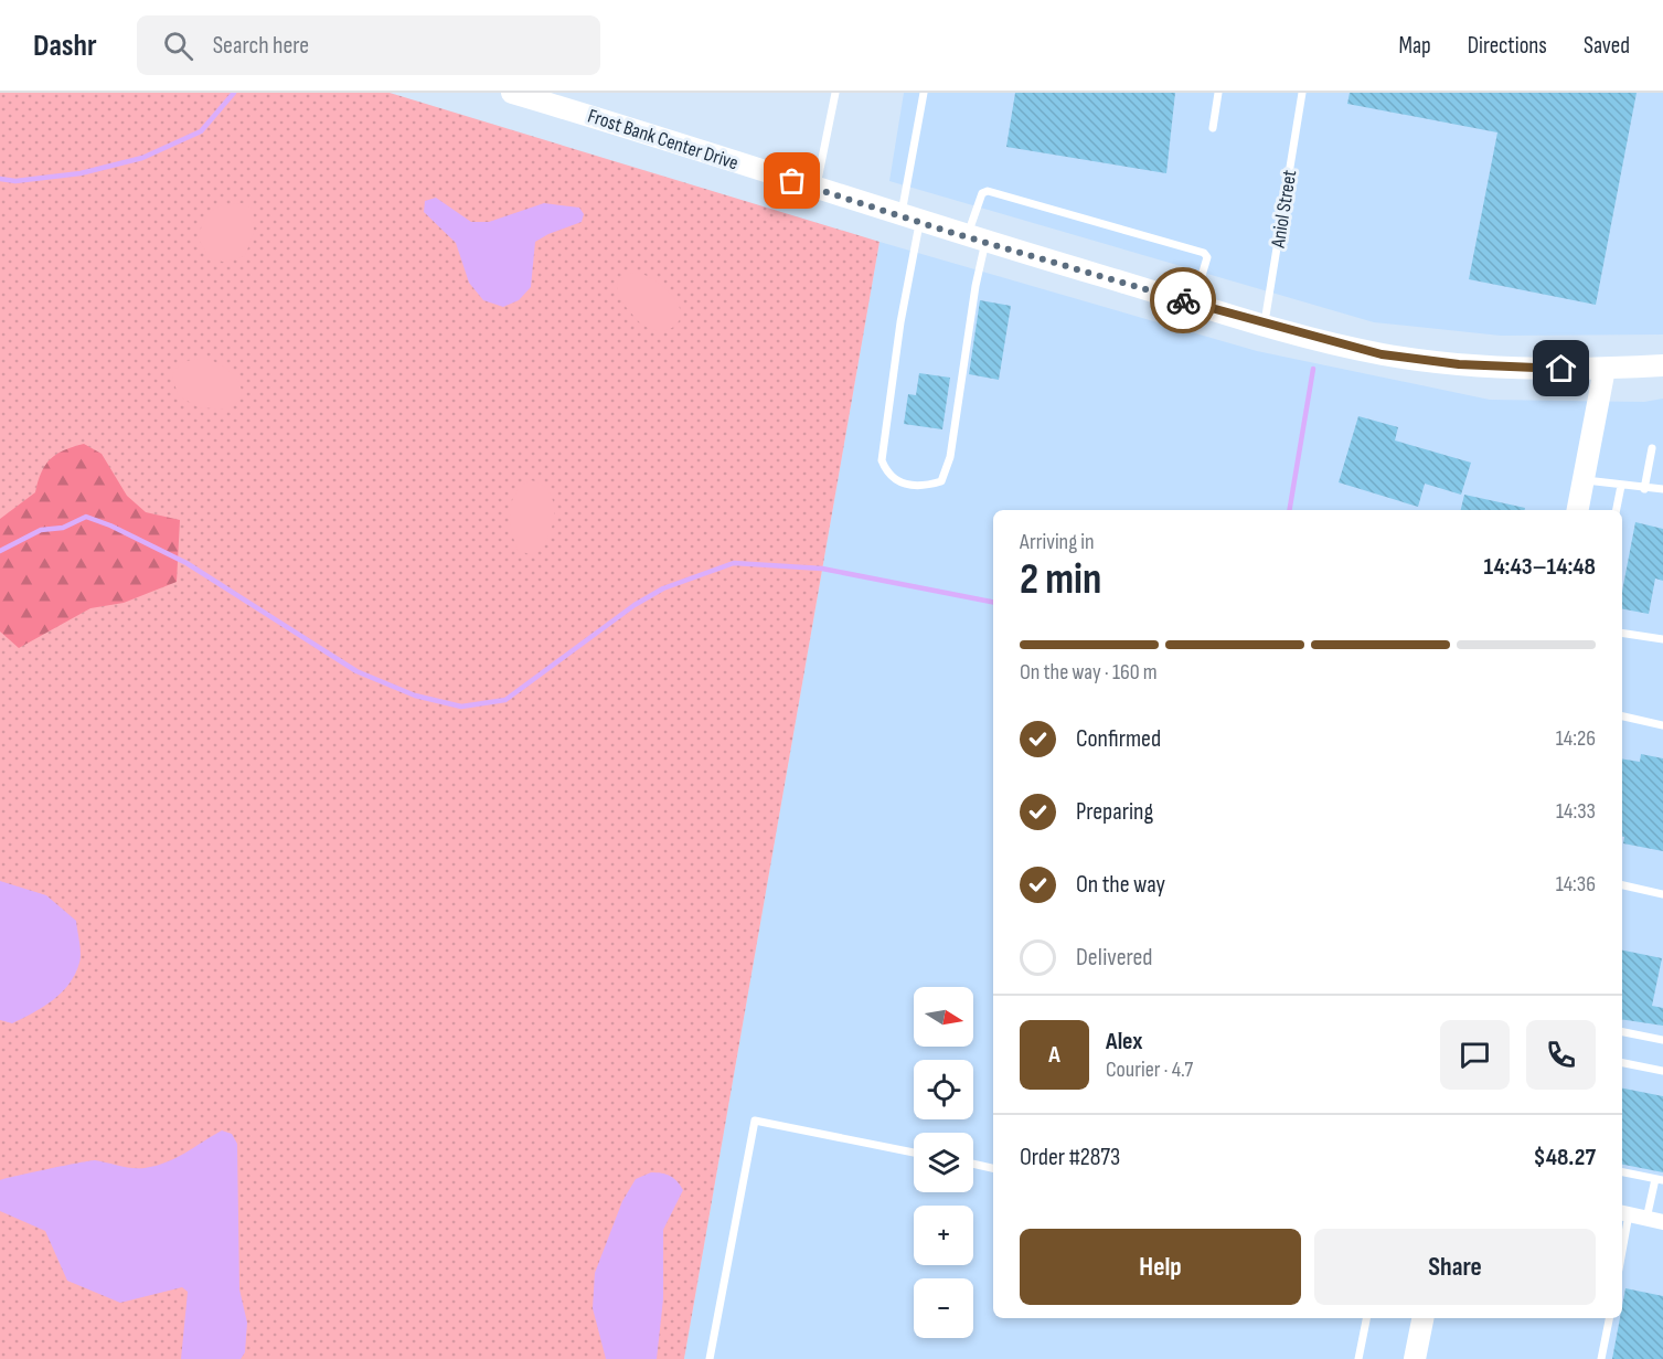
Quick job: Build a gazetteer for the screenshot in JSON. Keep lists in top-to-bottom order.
{
  "streets": {
    "main road": ["Frost Bank Center Drive"],
    "lane": ["Aniol Street"]
  },
  "crossings": [
    ["Frost Bank Center Drive", "Aniol Street"]
  ],
  "north": "right",
  "page": {
    "header": "Dashr",
    "search": "Search here",
    "nav": ["Map", "Directions", "Saved"],
    "heading": ["2 min", "Arriving in", "14:43–14:48"],
    "panel": [
      "Alex",
      "Courier · 4.7",
      "Order #2873",
      "$48.27"
    ],
    "bar": "On the way · 160 m",
    "list": [
      ["Confirmed", "14:26"],
      ["Preparing", "14:33"],
      ["On the way", "14:36"],
      "Delivered"
    ],
    "map_buttons": ["+", "−"],
    "round": "A",
    "buttons": ["Help", "Share"]
  }
}
